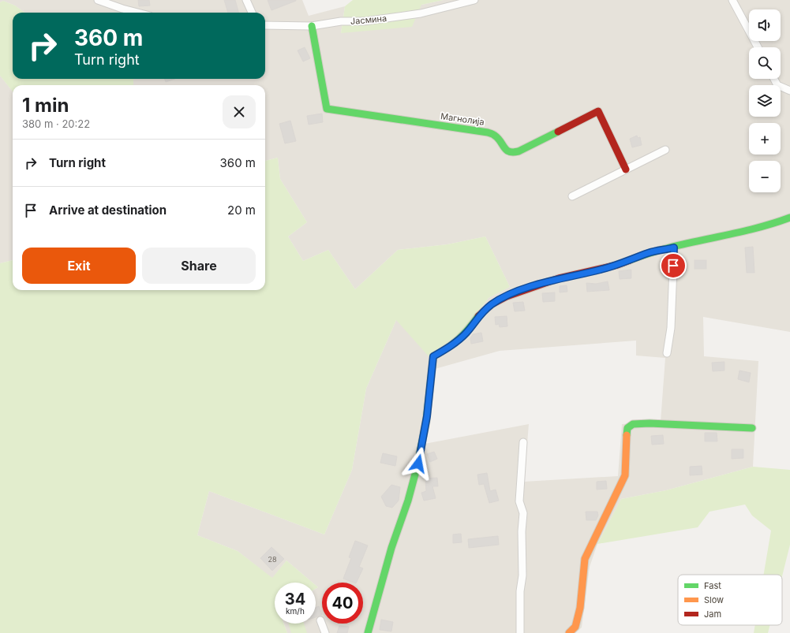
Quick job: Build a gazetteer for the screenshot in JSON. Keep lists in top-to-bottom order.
{
  "streets": {
    "street": ["Јасмина", "Магнолија"]
  },
  "crossings": [
    ["Јасмина", "Магнолија"]
  ],
  "house_numbers": ["28"],
  "legend": ["Fast", "Slow", "Jam"],
  "page": {
    "map_buttons": ["+", "−"],
    "turn": ["360 m", "Turn right"],
    "heading": ["1 min", "380 m · 20:22"],
    "list": [
      {
        "name": "Turn right",
        "value": "360 m"
      },
      {
        "name": "Arrive at destination",
        "value": "20 m"
      }
    ],
    "buttons": ["Exit", "Share"],
    "speed": "34 km/h",
    "limit": "40"
  }
}
